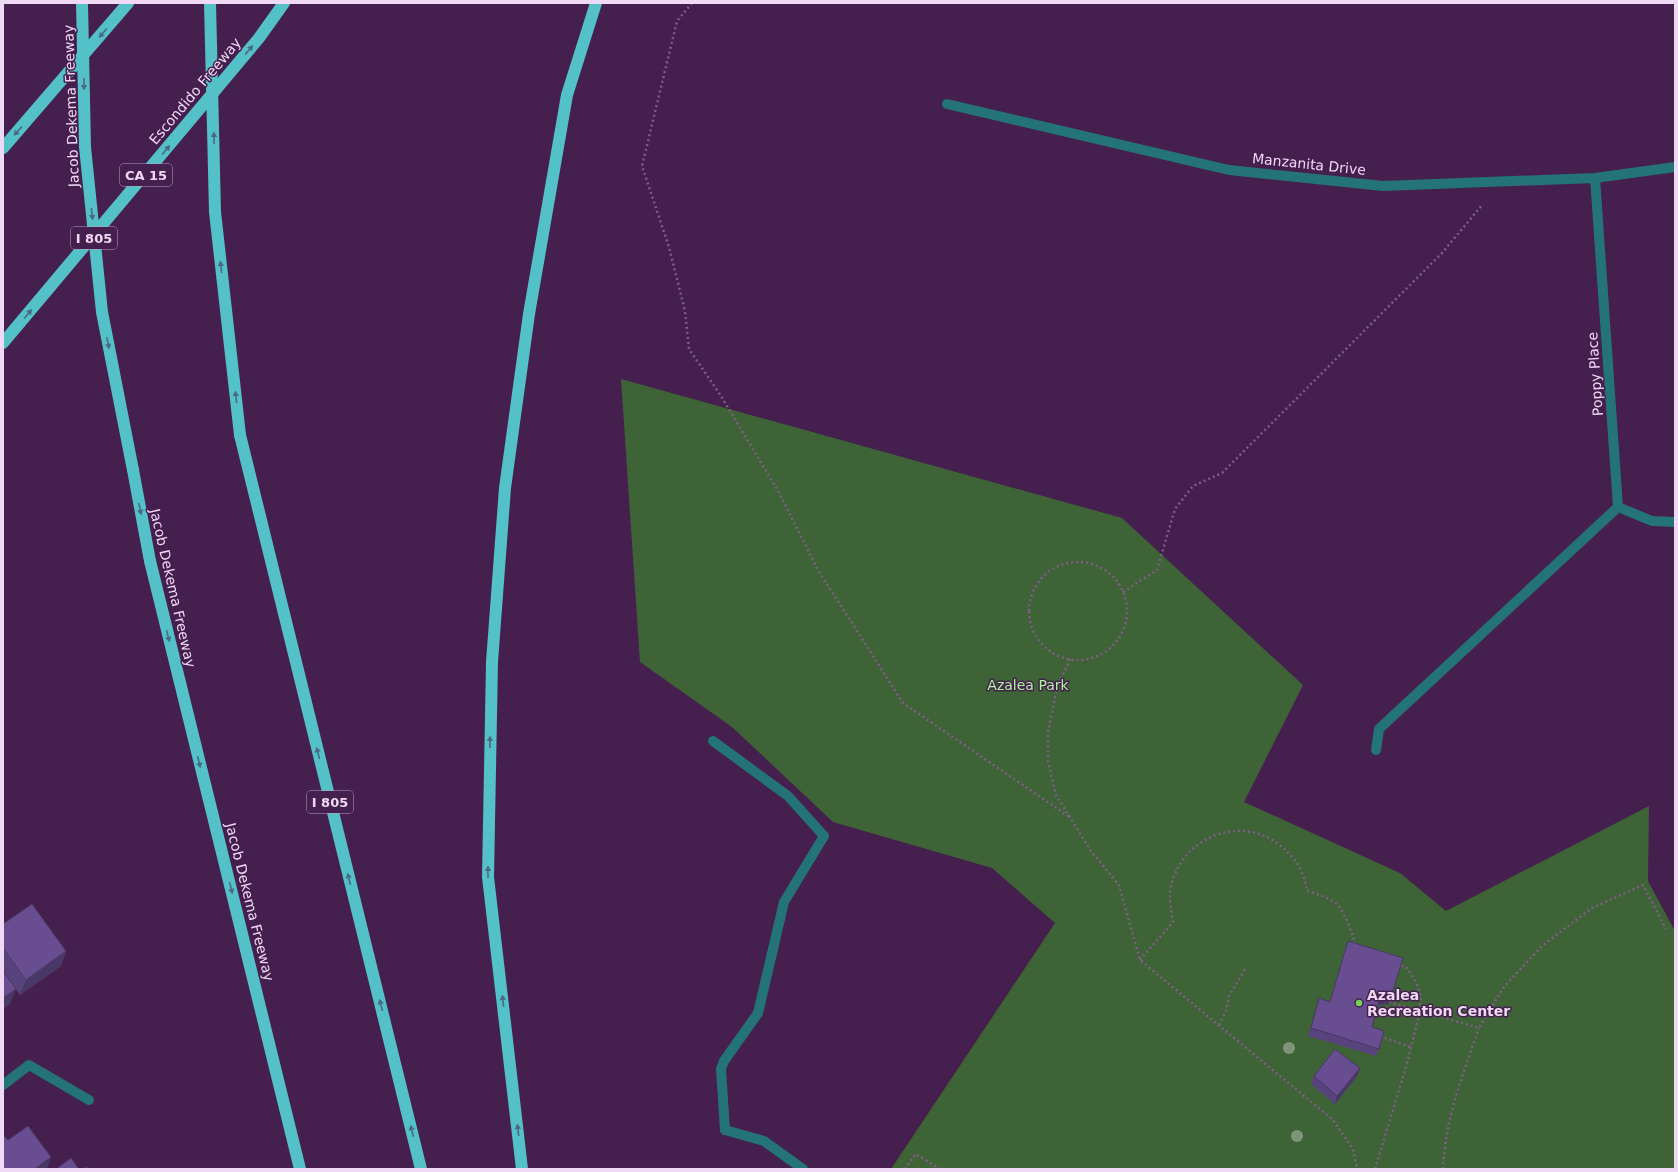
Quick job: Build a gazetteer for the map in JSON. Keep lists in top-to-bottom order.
{
  "streets": {
    "highway": [
      "Escondido Freeway",
      "Jacob Dekema Freeway",
      "CA 15",
      "I 805"
    ],
    "street": ["Manzanita Drive", "Poppy Place"]
  },
  "crossings": [
    ["Manzanita Drive", "Poppy Place"]
  ],
  "one_way": ["Escondido Freeway", "Jacob Dekema Freeway"],
  "parks": ["Azalea Park"],
  "places": ["Azalea Recreation Center"]
}
